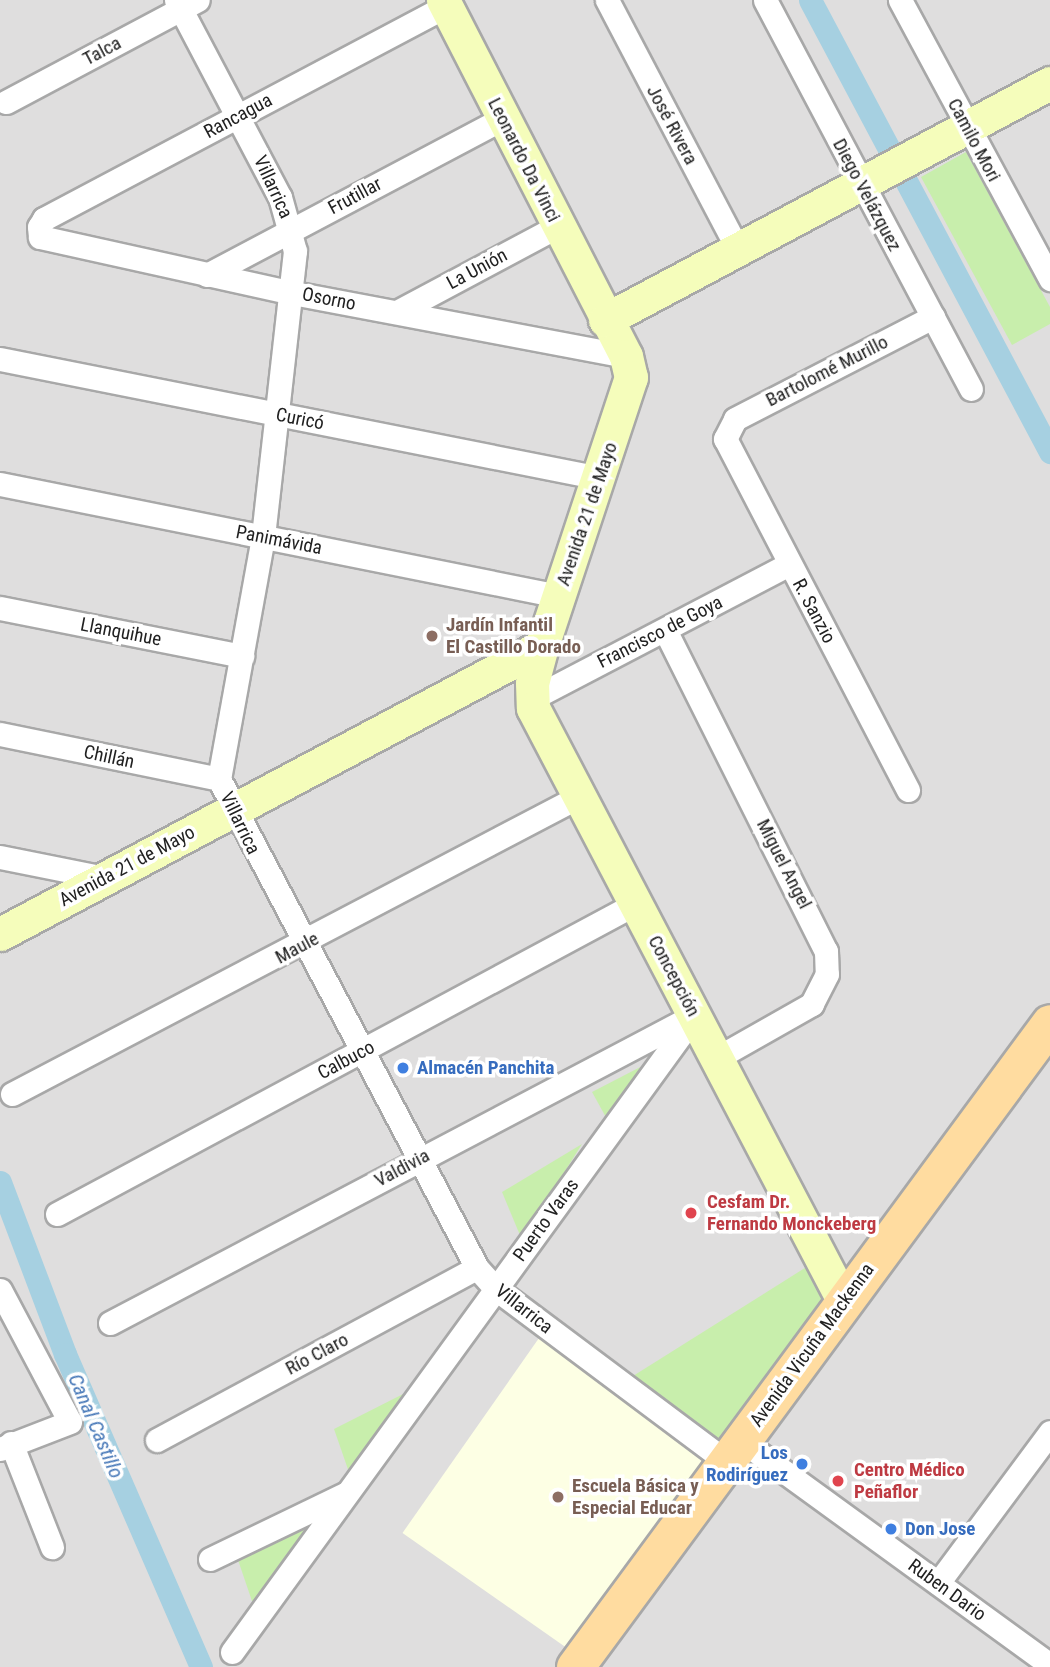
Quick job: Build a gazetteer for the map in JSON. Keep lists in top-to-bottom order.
{
  "streets": {
    "main road": ["Avenida Vicuña Mackenna"],
    "street": [
      "Talca",
      "Rancagua",
      "José Rivera",
      "Camilo Mori",
      "Leonardo Da Vinci",
      "Villarrica",
      "Diego Velázquez",
      "Frutillar",
      "La Unión",
      "Osorno",
      "Bartolomé Murillo",
      "Curicó",
      "Avenida 21 de Mayo",
      "Panimávida",
      "R. Sanzio",
      "Llanquihue",
      "Francisco de Goya",
      "Chillán",
      "Miguel Angel",
      "Maule",
      "Concepción",
      "Calbuco",
      "Valdivia",
      "Puerto Varas",
      "Río Claro",
      "Ruben Dario"
    ]
  },
  "crossings": [
    ["Talca", "Villarrica"],
    ["Rancagua", "Leonardo Da Vinci"],
    ["Rancagua", "Villarrica"],
    ["Rancagua", "Osorno"],
    ["Leonardo Da Vinci", "Frutillar"],
    ["Leonardo Da Vinci", "La Unión"],
    ["Leonardo Da Vinci", "Avenida 21 de Mayo"],
    ["Villarrica", "Frutillar"],
    ["Villarrica", "Osorno"],
    ["Villarrica", "Curicó"],
    ["Villarrica", "Avenida 21 de Mayo"],
    ["Villarrica", "Panimávida"],
    ["Villarrica", "Llanquihue"],
    ["Villarrica", "Chillán"],
    ["Villarrica", "Maule"],
    ["Villarrica", "Calbuco"],
    ["Villarrica", "Valdivia"],
    ["Villarrica", "Puerto Varas"],
    ["Villarrica", "Avenida Vicuña Mackenna"],
    ["Villarrica", "Río Claro"],
    ["Villarrica", "Ruben Dario"],
    ["Diego Velázquez", "Bartolomé Murillo"],
    ["Frutillar", "Osorno"],
    ["La Unión", "Osorno"],
    ["Osorno", "Avenida 21 de Mayo"],
    ["Bartolomé Murillo", "R. Sanzio"],
    ["Curicó", "Avenida 21 de Mayo"],
    ["Avenida 21 de Mayo", "Panimávida"],
    ["R. Sanzio", "Francisco de Goya"],
    ["Francisco de Goya", "Miguel Angel"],
    ["Francisco de Goya", "Concepción"],
    ["Miguel Angel", "Concepción"],
    ["Maule", "Concepción"],
    ["Concepción", "Calbuco"],
    ["Concepción", "Valdivia"],
    ["Concepción", "Puerto Varas"],
    ["Concepción", "Avenida Vicuña Mackenna"],
    ["Valdivia", "Puerto Varas"],
    ["Avenida Vicuña Mackenna", "Ruben Dario"]
  ],
  "water": ["Canal Castillo"],
  "places": [
    "Jardín Infantil El Castillo Dorado",
    "Almacén Panchita",
    "Cesfam Dr. Fernando Monckeberg",
    "Los Rodiríguez",
    "Centro Médico Peñaflor",
    "Escuela Básica y Especial Educar",
    "Don Jose"
  ]
}
